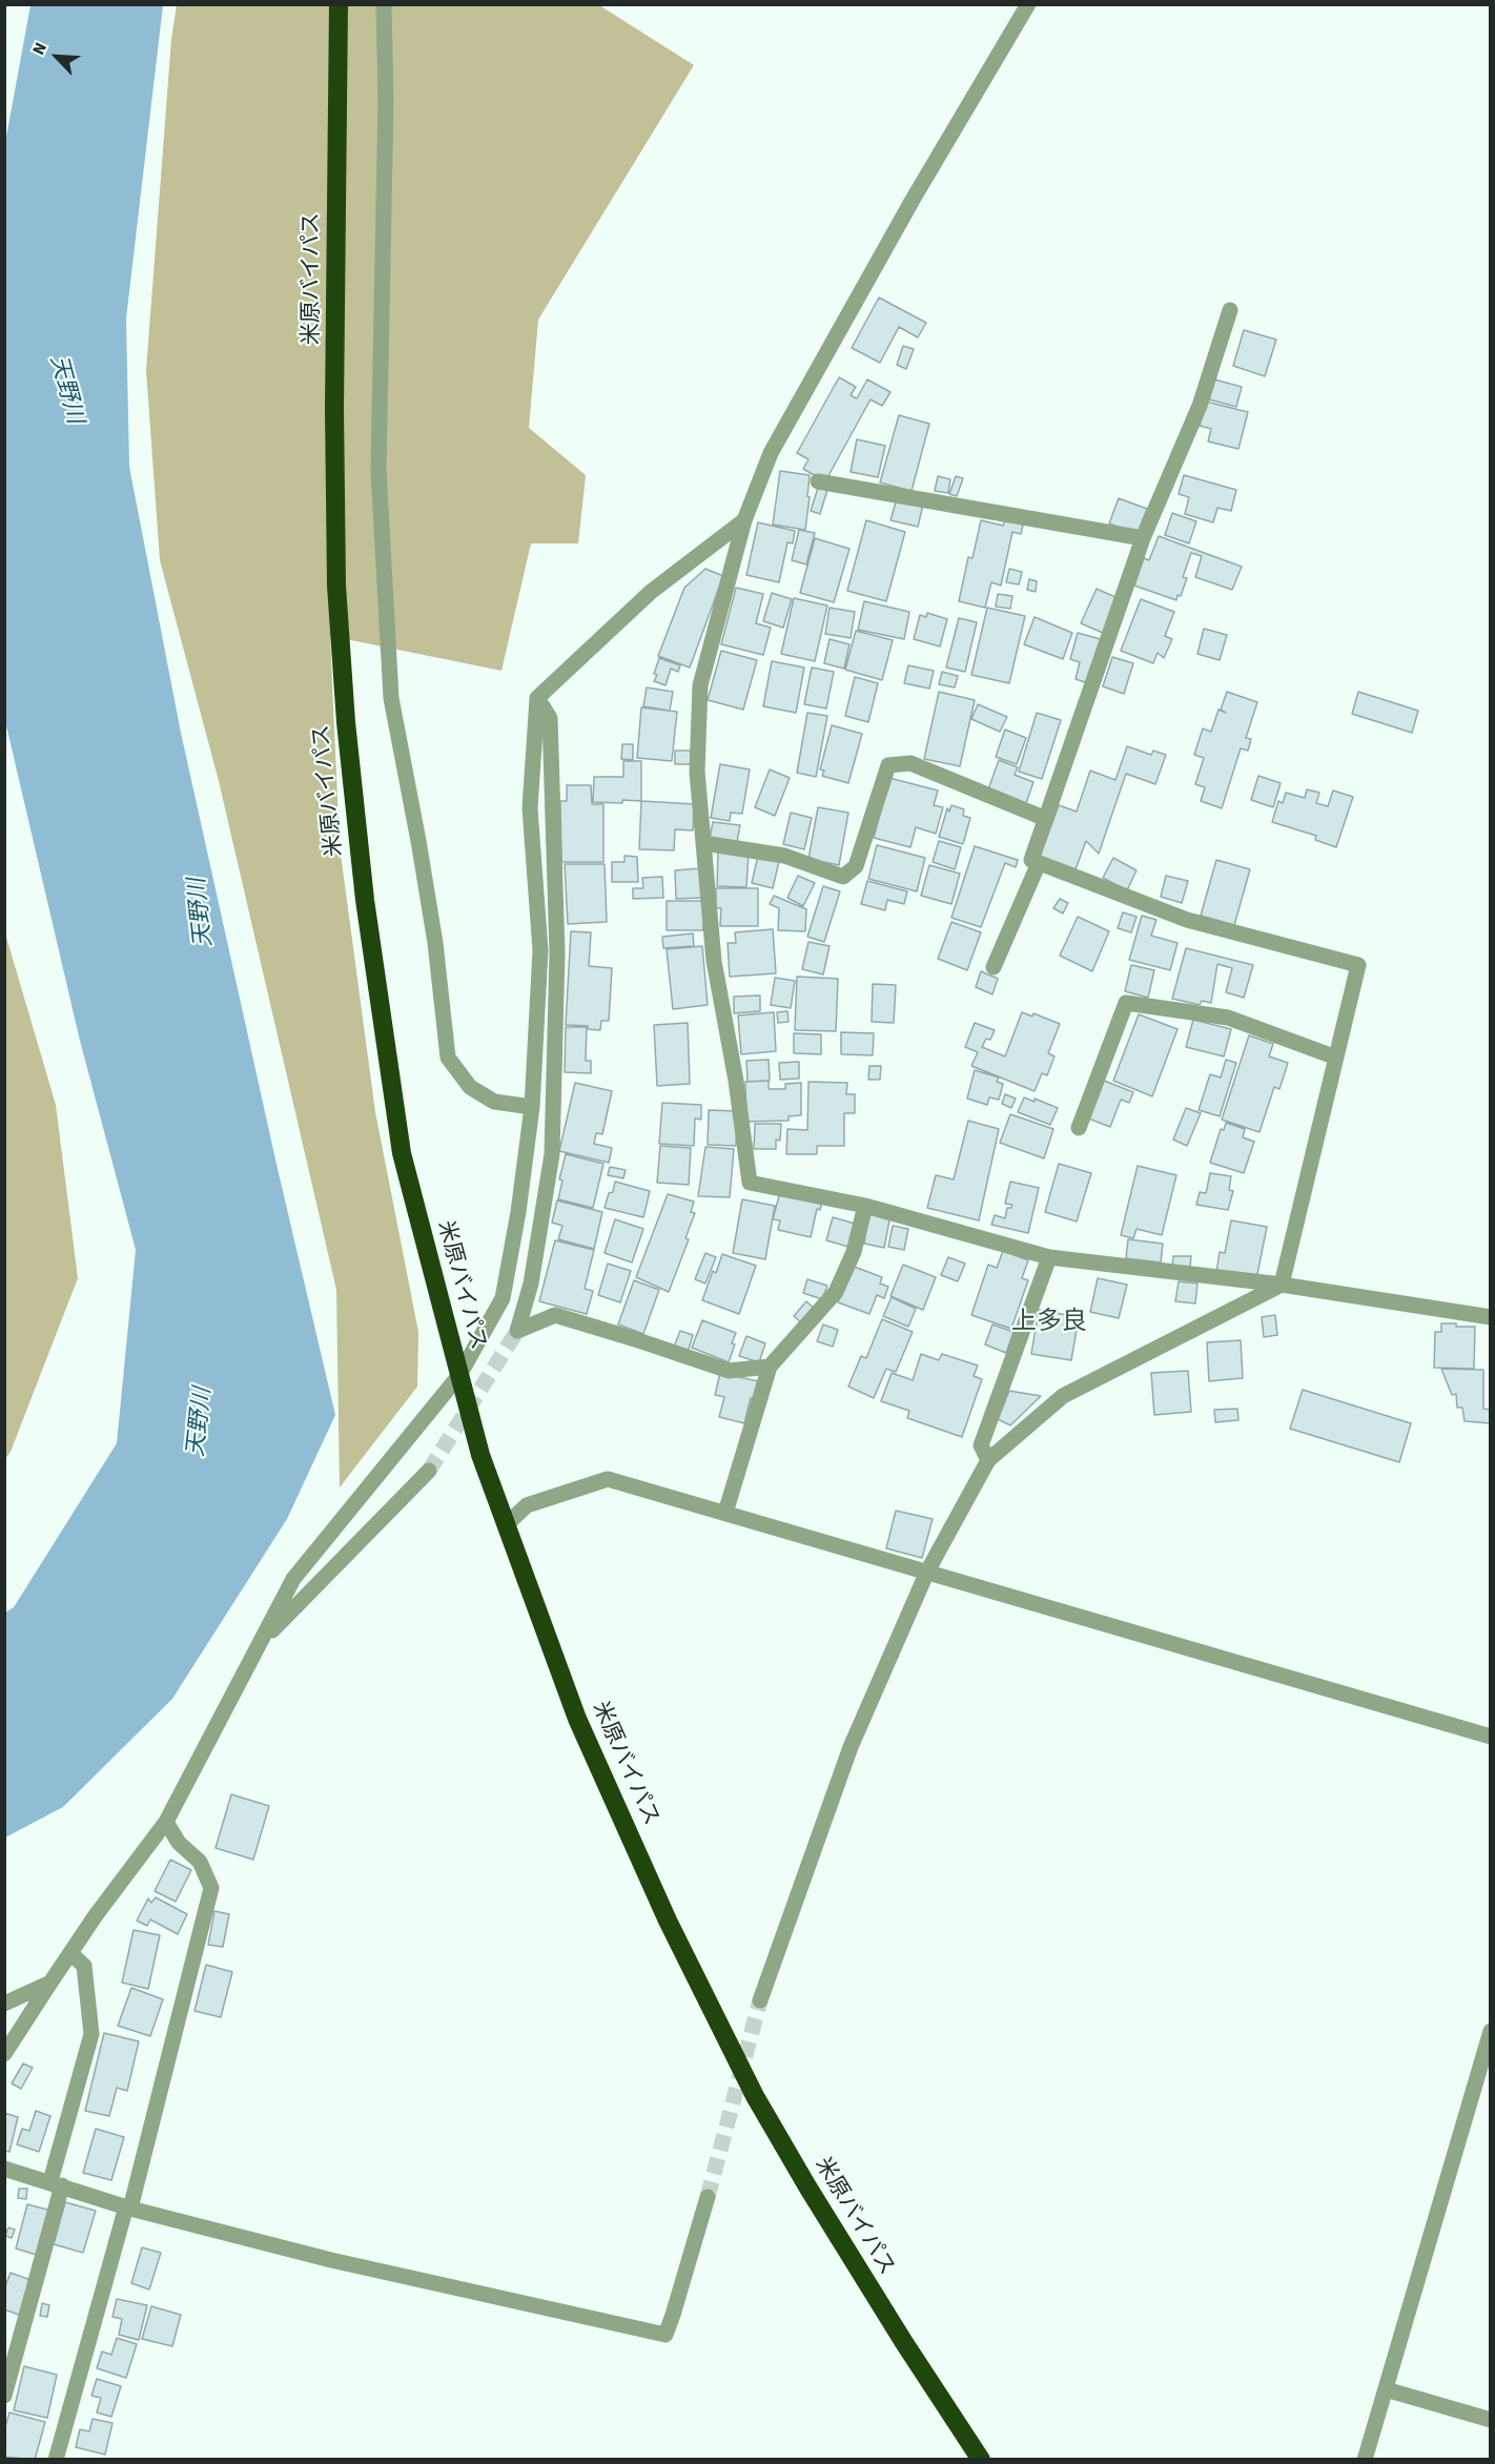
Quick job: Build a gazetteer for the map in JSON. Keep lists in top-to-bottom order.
{
  "streets": {
    "highway": ["米原バイパス"]
  },
  "districts": ["上多良"],
  "water": ["天野川"],
  "north": "top left"
}
